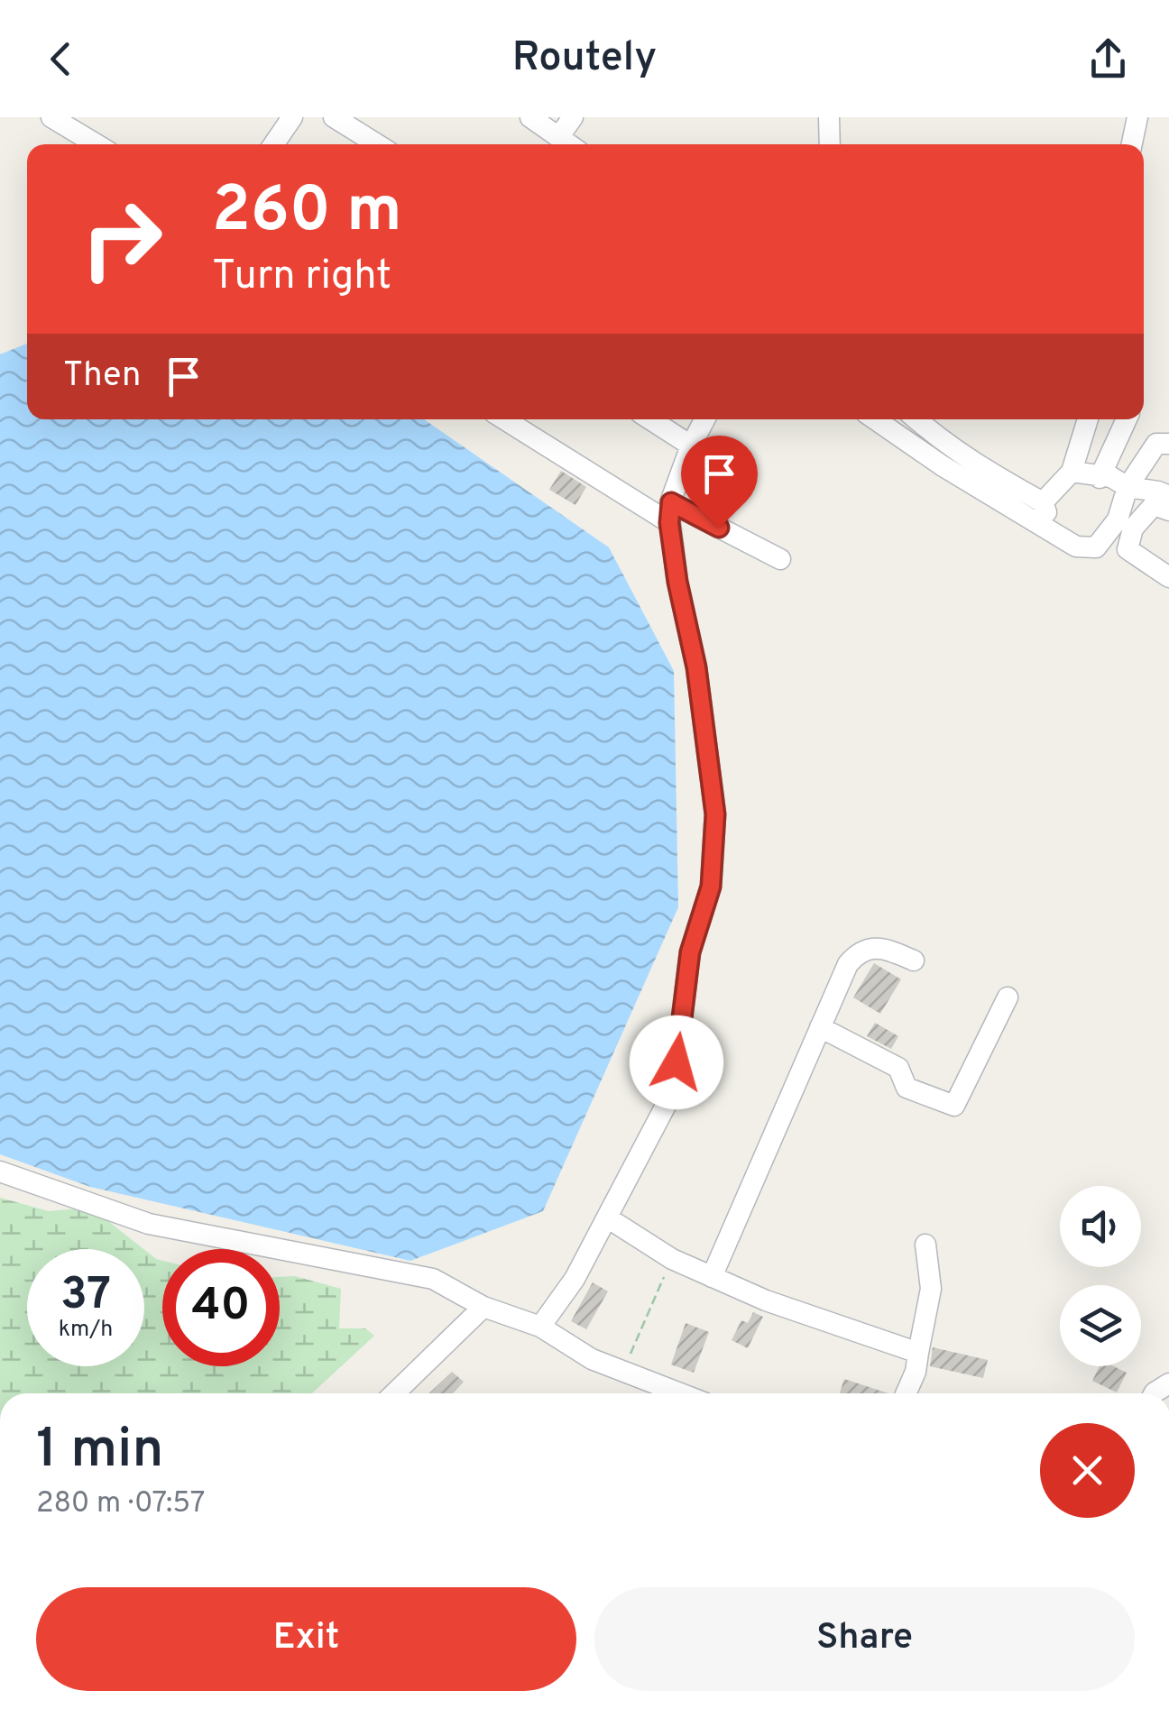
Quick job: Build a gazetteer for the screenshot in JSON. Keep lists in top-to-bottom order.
{
  "page": {
    "header": "Routely",
    "turn": ["260 m", "Turn right"],
    "then": "Then",
    "speed": "37 km/h",
    "limit": "40",
    "heading": ["1 min", "280 m · 07:57"],
    "buttons": ["Exit", "Share"]
  }
}
